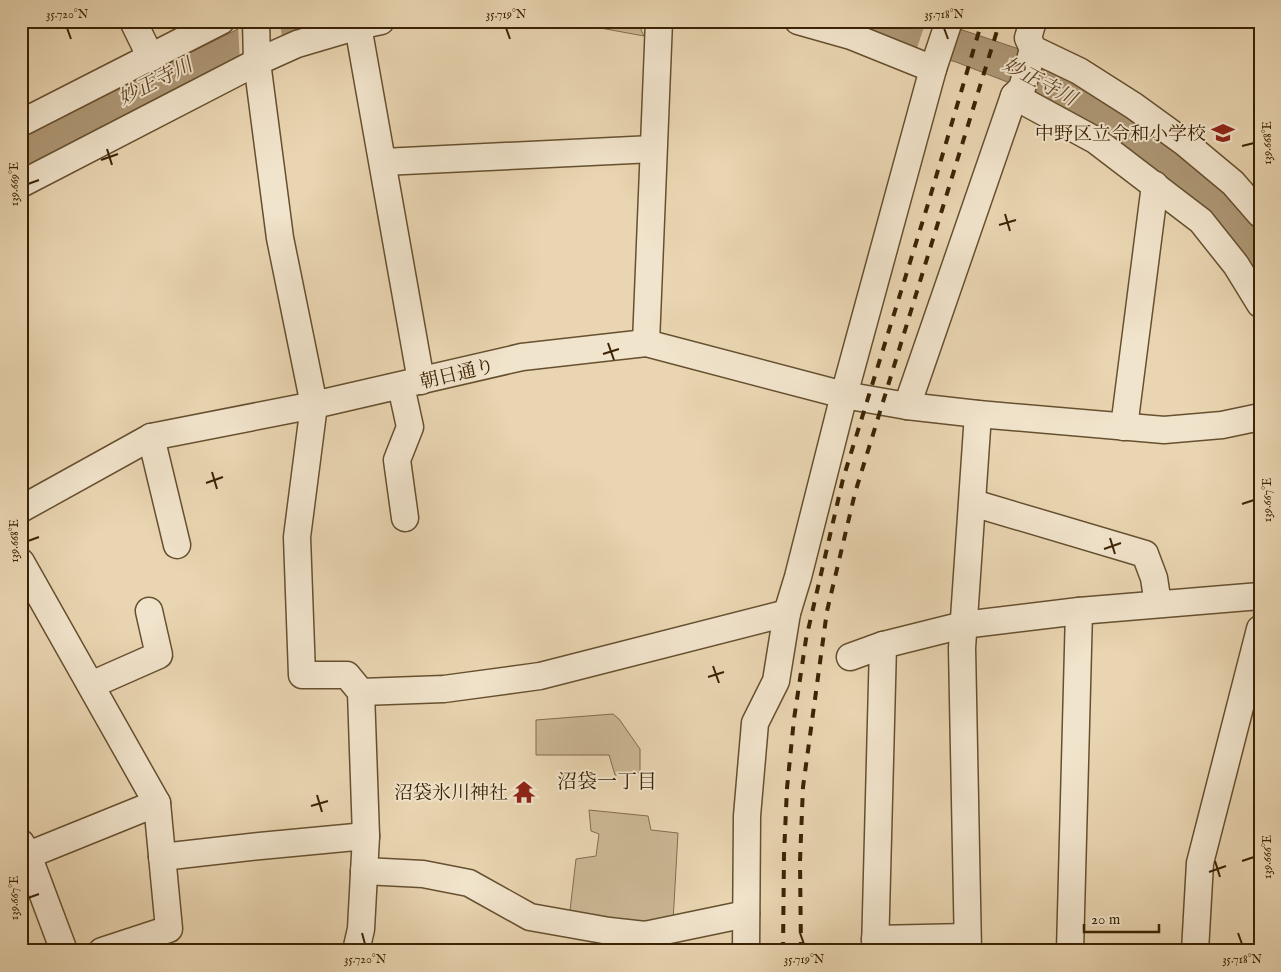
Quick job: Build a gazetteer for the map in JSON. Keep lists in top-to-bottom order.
{
  "streets": {
    "street": ["朝日通り"]
  },
  "districts": ["沼袋一丁目"],
  "water": ["妙正寺川"],
  "places": {
    "school or university": ["中野区立令和小学校"],
    "temple": ["沼袋氷川神社"]
  },
  "scale_bar": "20 m",
  "coordinates": [
    "35.720°N",
    "35.719°N",
    "35.718°N",
    "139.668°E",
    "139.669°E",
    "139.667°E",
    "139.666°E"
  ]
}
